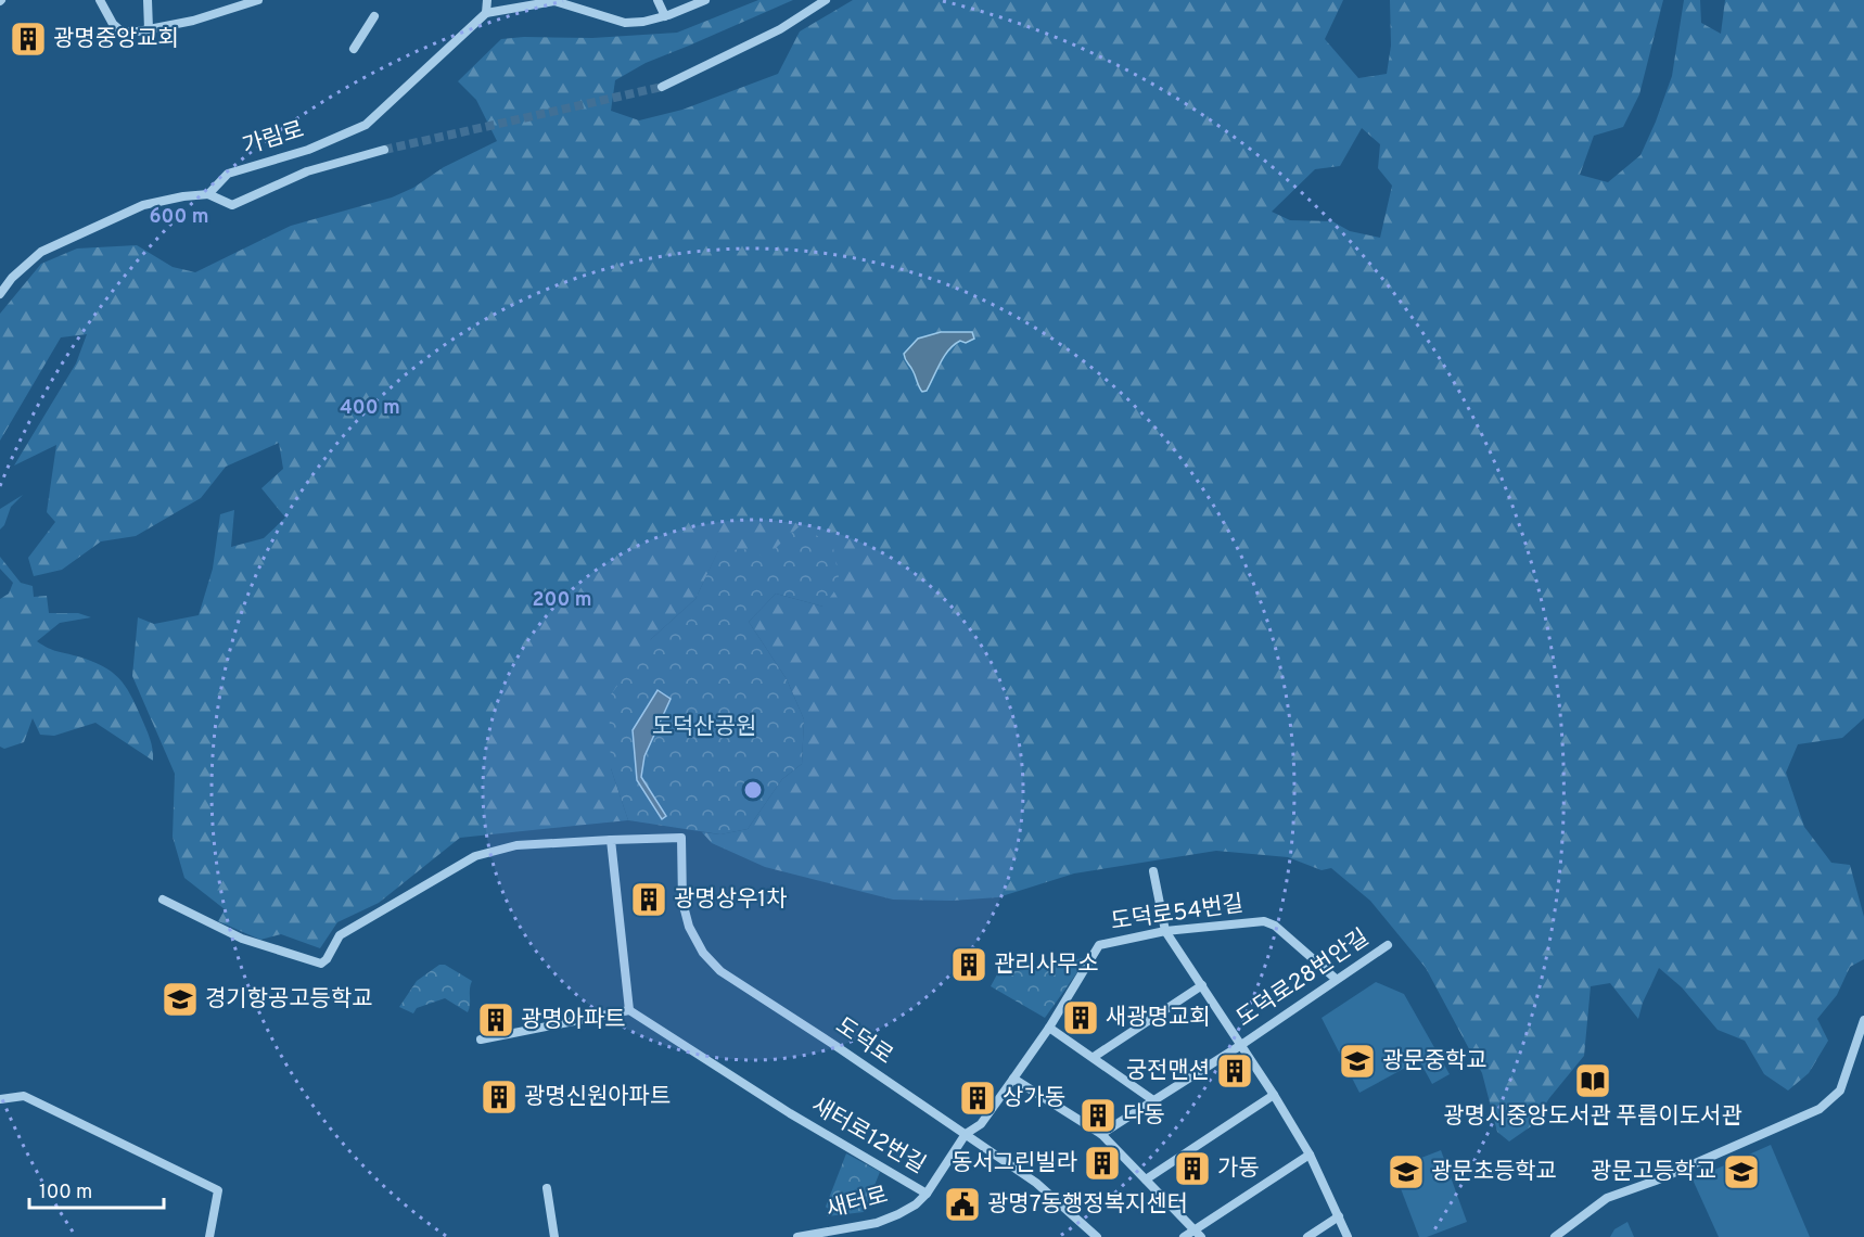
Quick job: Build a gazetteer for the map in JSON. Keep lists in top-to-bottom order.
{
  "streets": {
    "street": [
      "가림로",
      "도덕로54번길",
      "도덕로28번안길",
      "도덕로",
      "새터로12번길",
      "새터로"
    ]
  },
  "crossings": [
    ["도덕로54번길", "도덕로28번안길"],
    ["도덕로54번길", "도덕로"],
    ["도덕로54번길", "새터로"],
    ["도덕로", "새터로"],
    ["새터로12번길", "새터로"]
  ],
  "parks": ["도덕산공원"],
  "places": {
    "building": [
      "광명중앙교회",
      "광명상우1차",
      "관리사무소",
      "새광명교회",
      "광명아파트",
      "궁전맨션",
      "광명신원아파트",
      "상가동",
      "다동",
      "동서그린빌라",
      "가동"
    ],
    "school or university": [
      "경기항공고등학교",
      "광문중학교",
      "광문초등학교",
      "광문고등학교"
    ],
    "library": ["광명시중앙도서관 푸름이도서관"],
    "public building": ["광명7동행정복지센터"]
  },
  "scale_bar": "100 m",
  "rings": ["600 m", "400 m", "200 m"]
}
